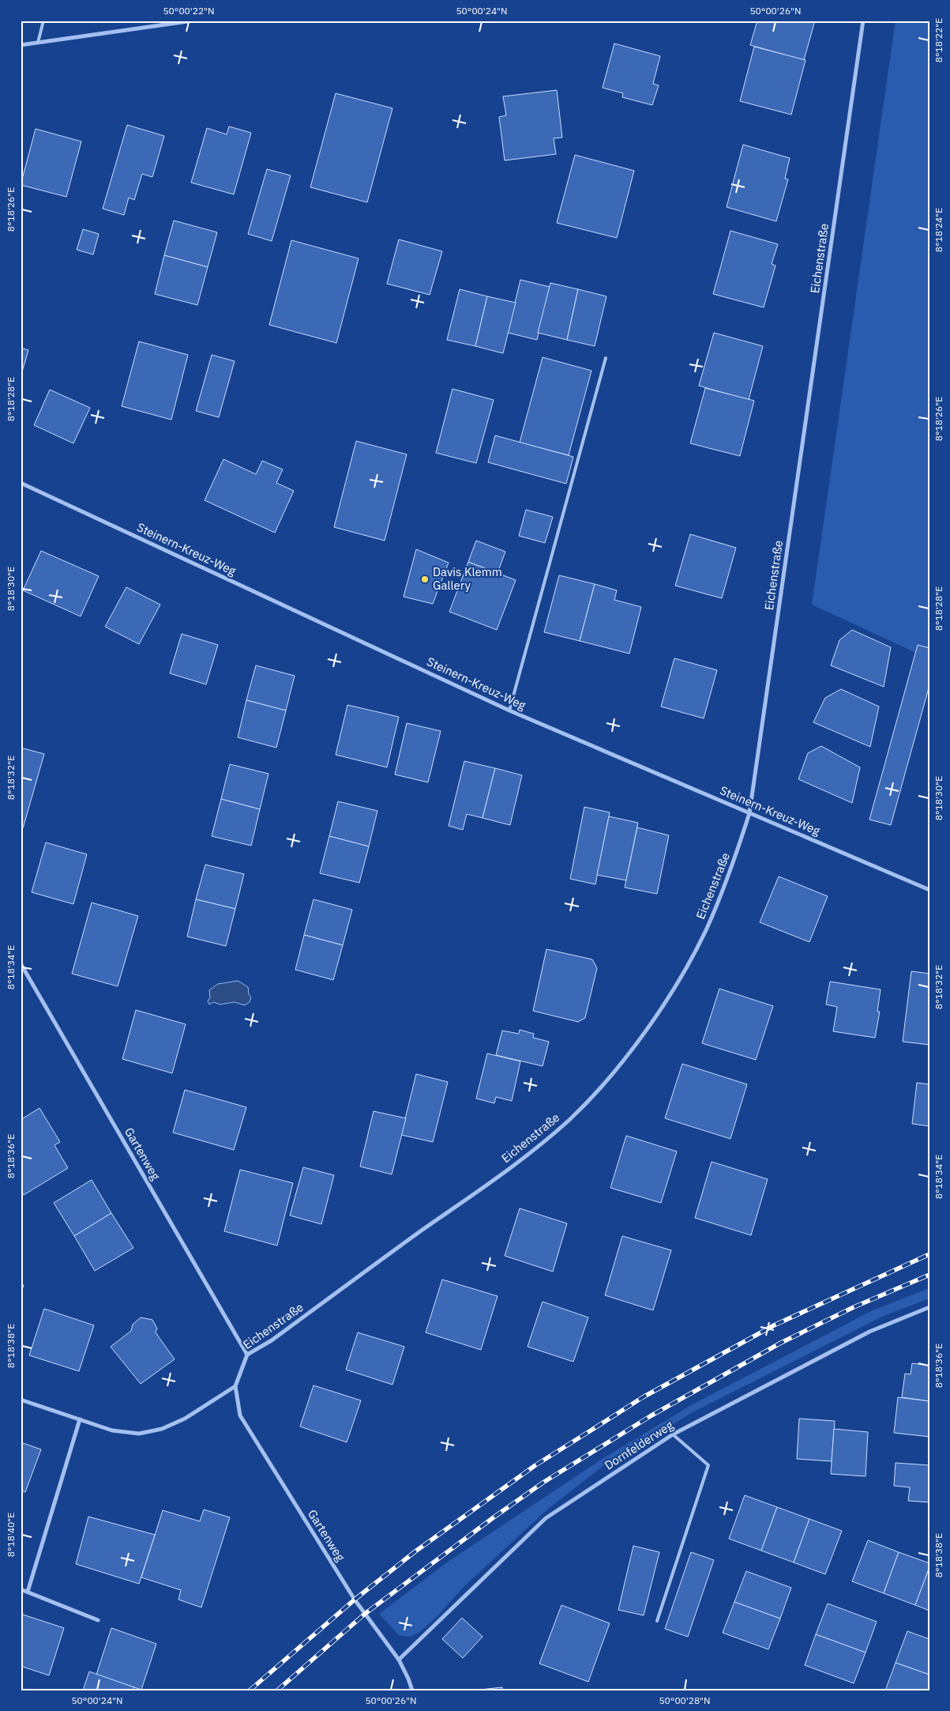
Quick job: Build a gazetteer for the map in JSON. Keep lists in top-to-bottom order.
{
  "streets": {
    "street": [
      "Eichenstraße",
      "Steinern-Kreuz-Weg",
      "Gartenweg",
      "Dornfelderweg"
    ]
  },
  "crossings": [
    ["Eichenstraße", "Steinern-Kreuz-Weg"],
    ["Eichenstraße", "Gartenweg"],
    ["Gartenweg", "Dornfelderweg"]
  ],
  "places": ["Davis Klemm Gallery"],
  "coordinates": [
    "50°00'22\"N",
    "50°00'24\"N",
    "50°00'26\"N",
    "8°18'22\"E",
    "8°18'26\"E",
    "8°18'24\"E",
    "8°18'28\"E",
    "8°18'30\"E",
    "8°18'32\"E",
    "8°18'34\"E",
    "8°18'36\"E",
    "8°18'38\"E",
    "8°18'40\"E",
    "50°00'28\"N"
  ]
}
